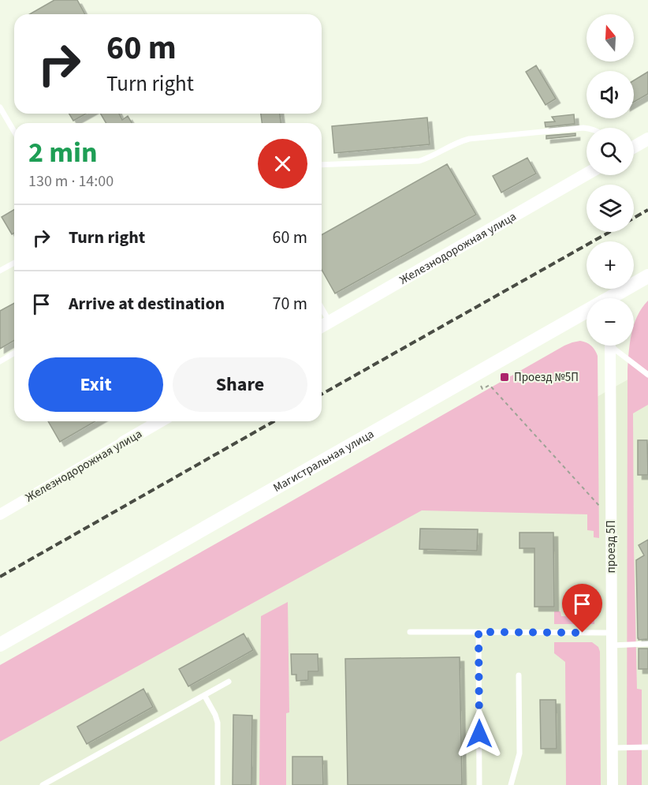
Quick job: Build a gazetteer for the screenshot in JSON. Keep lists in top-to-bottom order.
{
  "streets": {
    "main road": ["Магистральная улица"],
    "street": ["Железнодорожная улица", "проезд 5П"]
  },
  "places": {
    "transit": ["Проезд №5П"]
  },
  "north": "top",
  "page": {
    "map_buttons": ["+", "−"],
    "turn": ["60 m", "Turn right"],
    "heading": ["2 min", "130 m · 14:00"],
    "list": [
      {
        "name": "Turn right",
        "value": "60 m"
      },
      {
        "name": "Arrive at destination",
        "value": "70 m"
      }
    ],
    "buttons": ["Exit", "Share"]
  }
}
